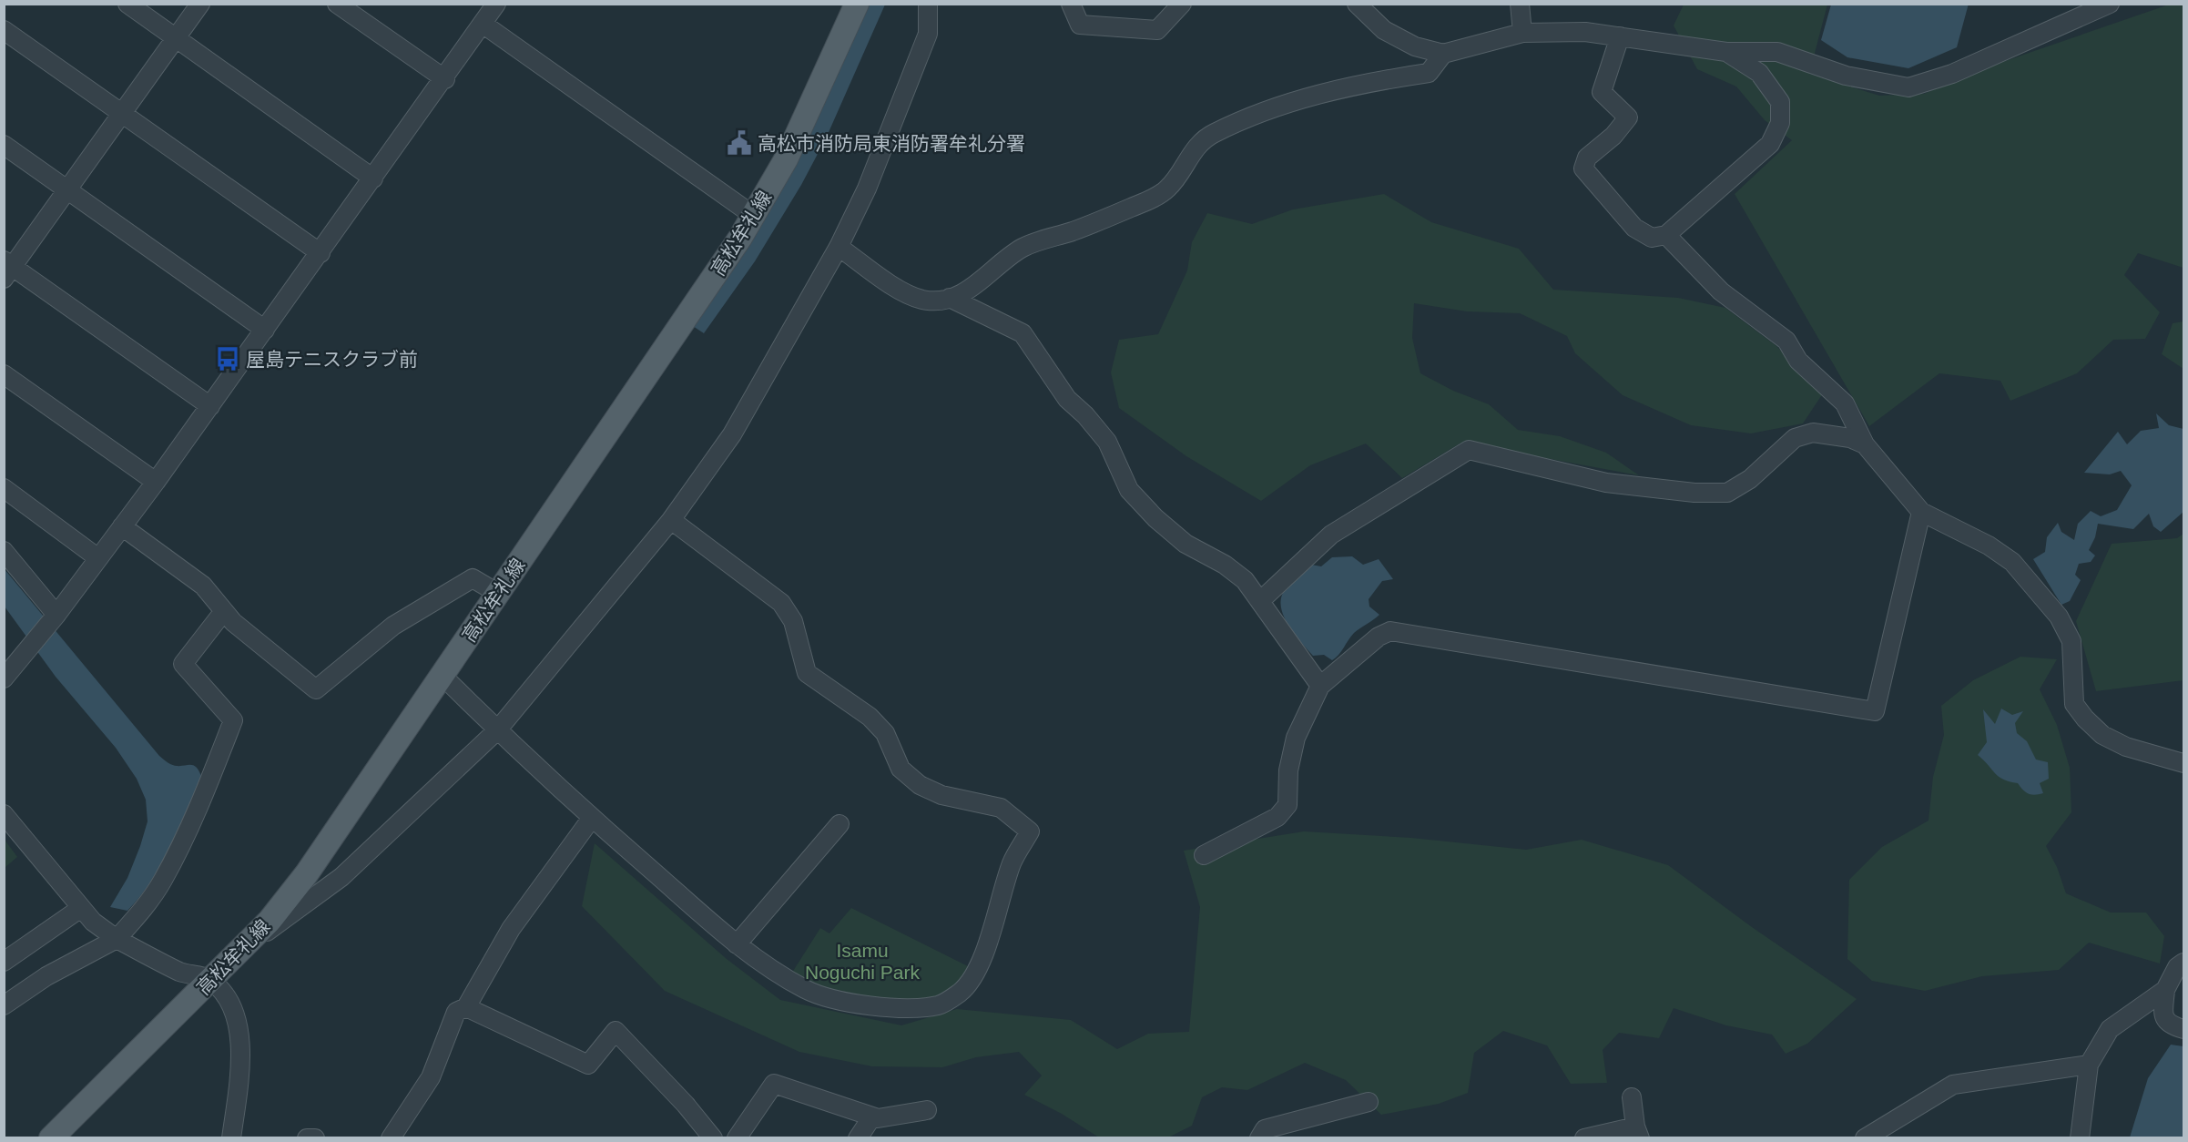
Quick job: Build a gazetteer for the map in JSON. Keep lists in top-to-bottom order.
{
  "streets": {
    "main road": ["高松牟礼線"]
  },
  "parks": ["Isamu Noguchi Park"],
  "places": {
    "public building": ["高松市消防局東消防署牟礼分署"],
    "bus stop": ["屋島テニスクラブ前"]
  }
}
